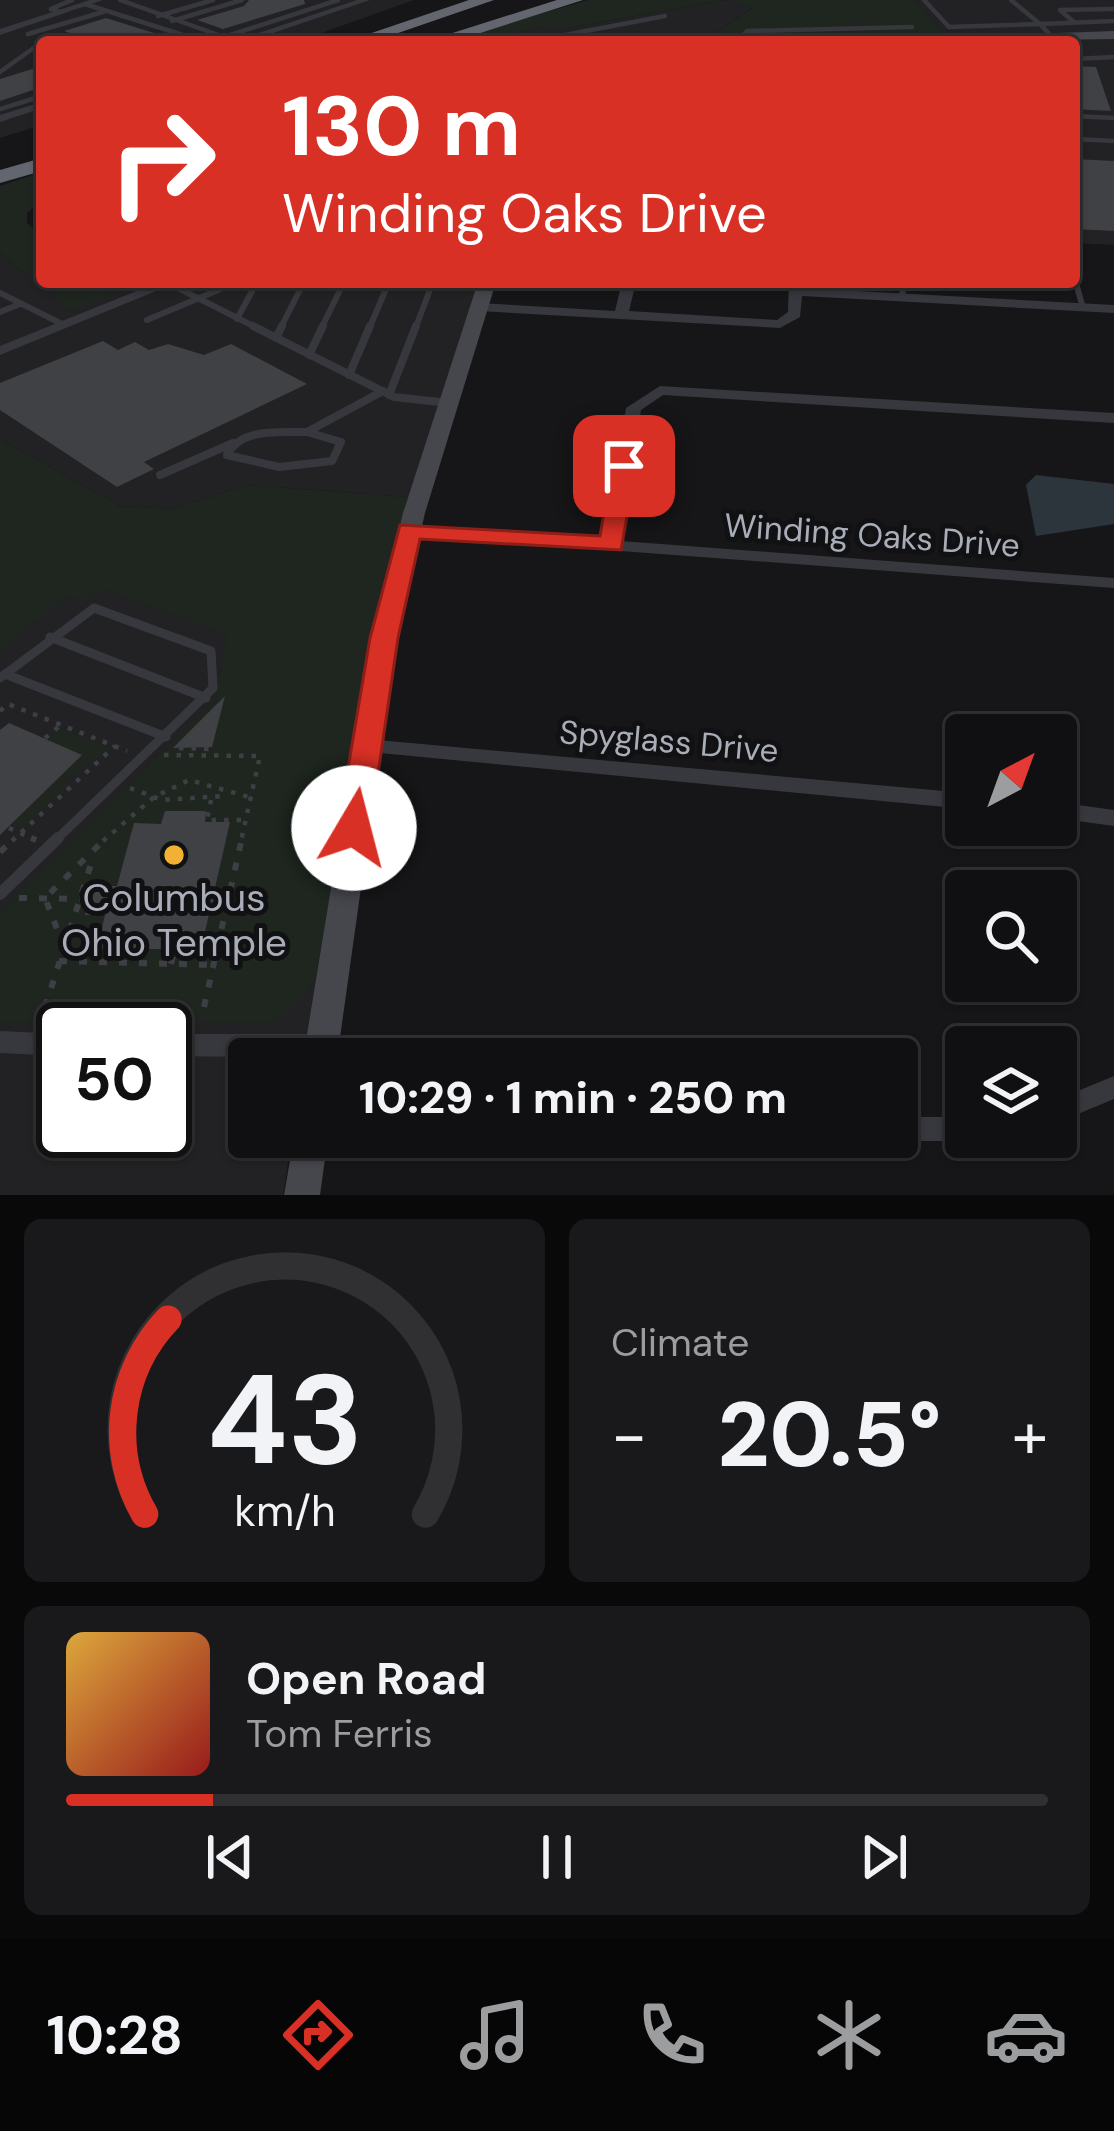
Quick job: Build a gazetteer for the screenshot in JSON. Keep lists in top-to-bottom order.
{
  "streets": {
    "street": ["Winding Oaks Drive", "Spyglass Drive"]
  },
  "places": ["Columbus Ohio Temple"],
  "north": "top right",
  "page": {
    "turn": ["130 m", "Winding Oaks Drive"],
    "limit": "50",
    "trip": "10:29 · 1 min · 250 m",
    "tile": "Climate",
    "heat": ["−", "20.5°", "+"],
    "song": ["Open Road", "Tom Ferris"],
    "tabs": "10:28",
    "gauge": ["43", "km/h"]
  }
}
